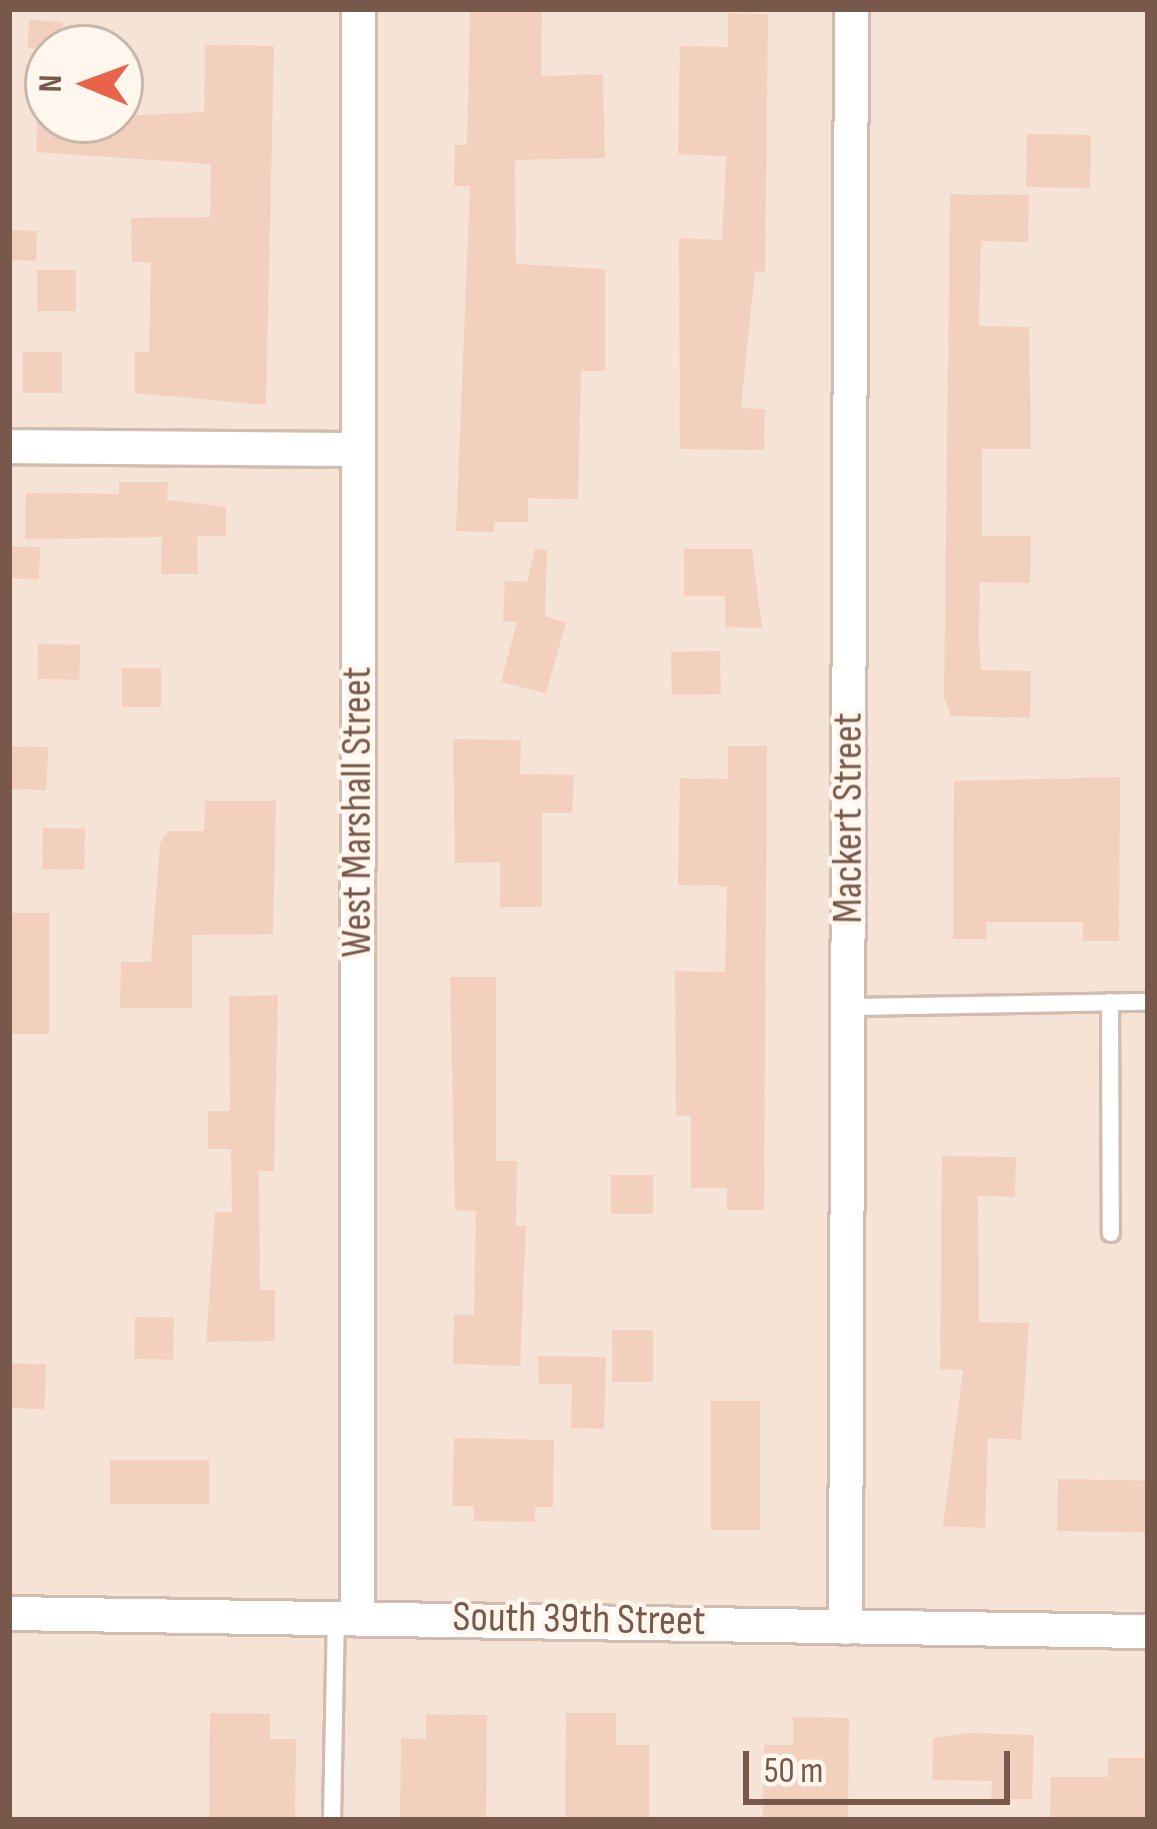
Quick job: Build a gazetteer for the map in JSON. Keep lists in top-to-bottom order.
{
  "streets": {
    "street": ["West Marshall Street", "Mackert Street", "South 39th Street"]
  },
  "crossings": [
    ["West Marshall Street", "South 39th Street"],
    ["Mackert Street", "South 39th Street"]
  ],
  "scale_bar": "50 m",
  "north": "left"
}
